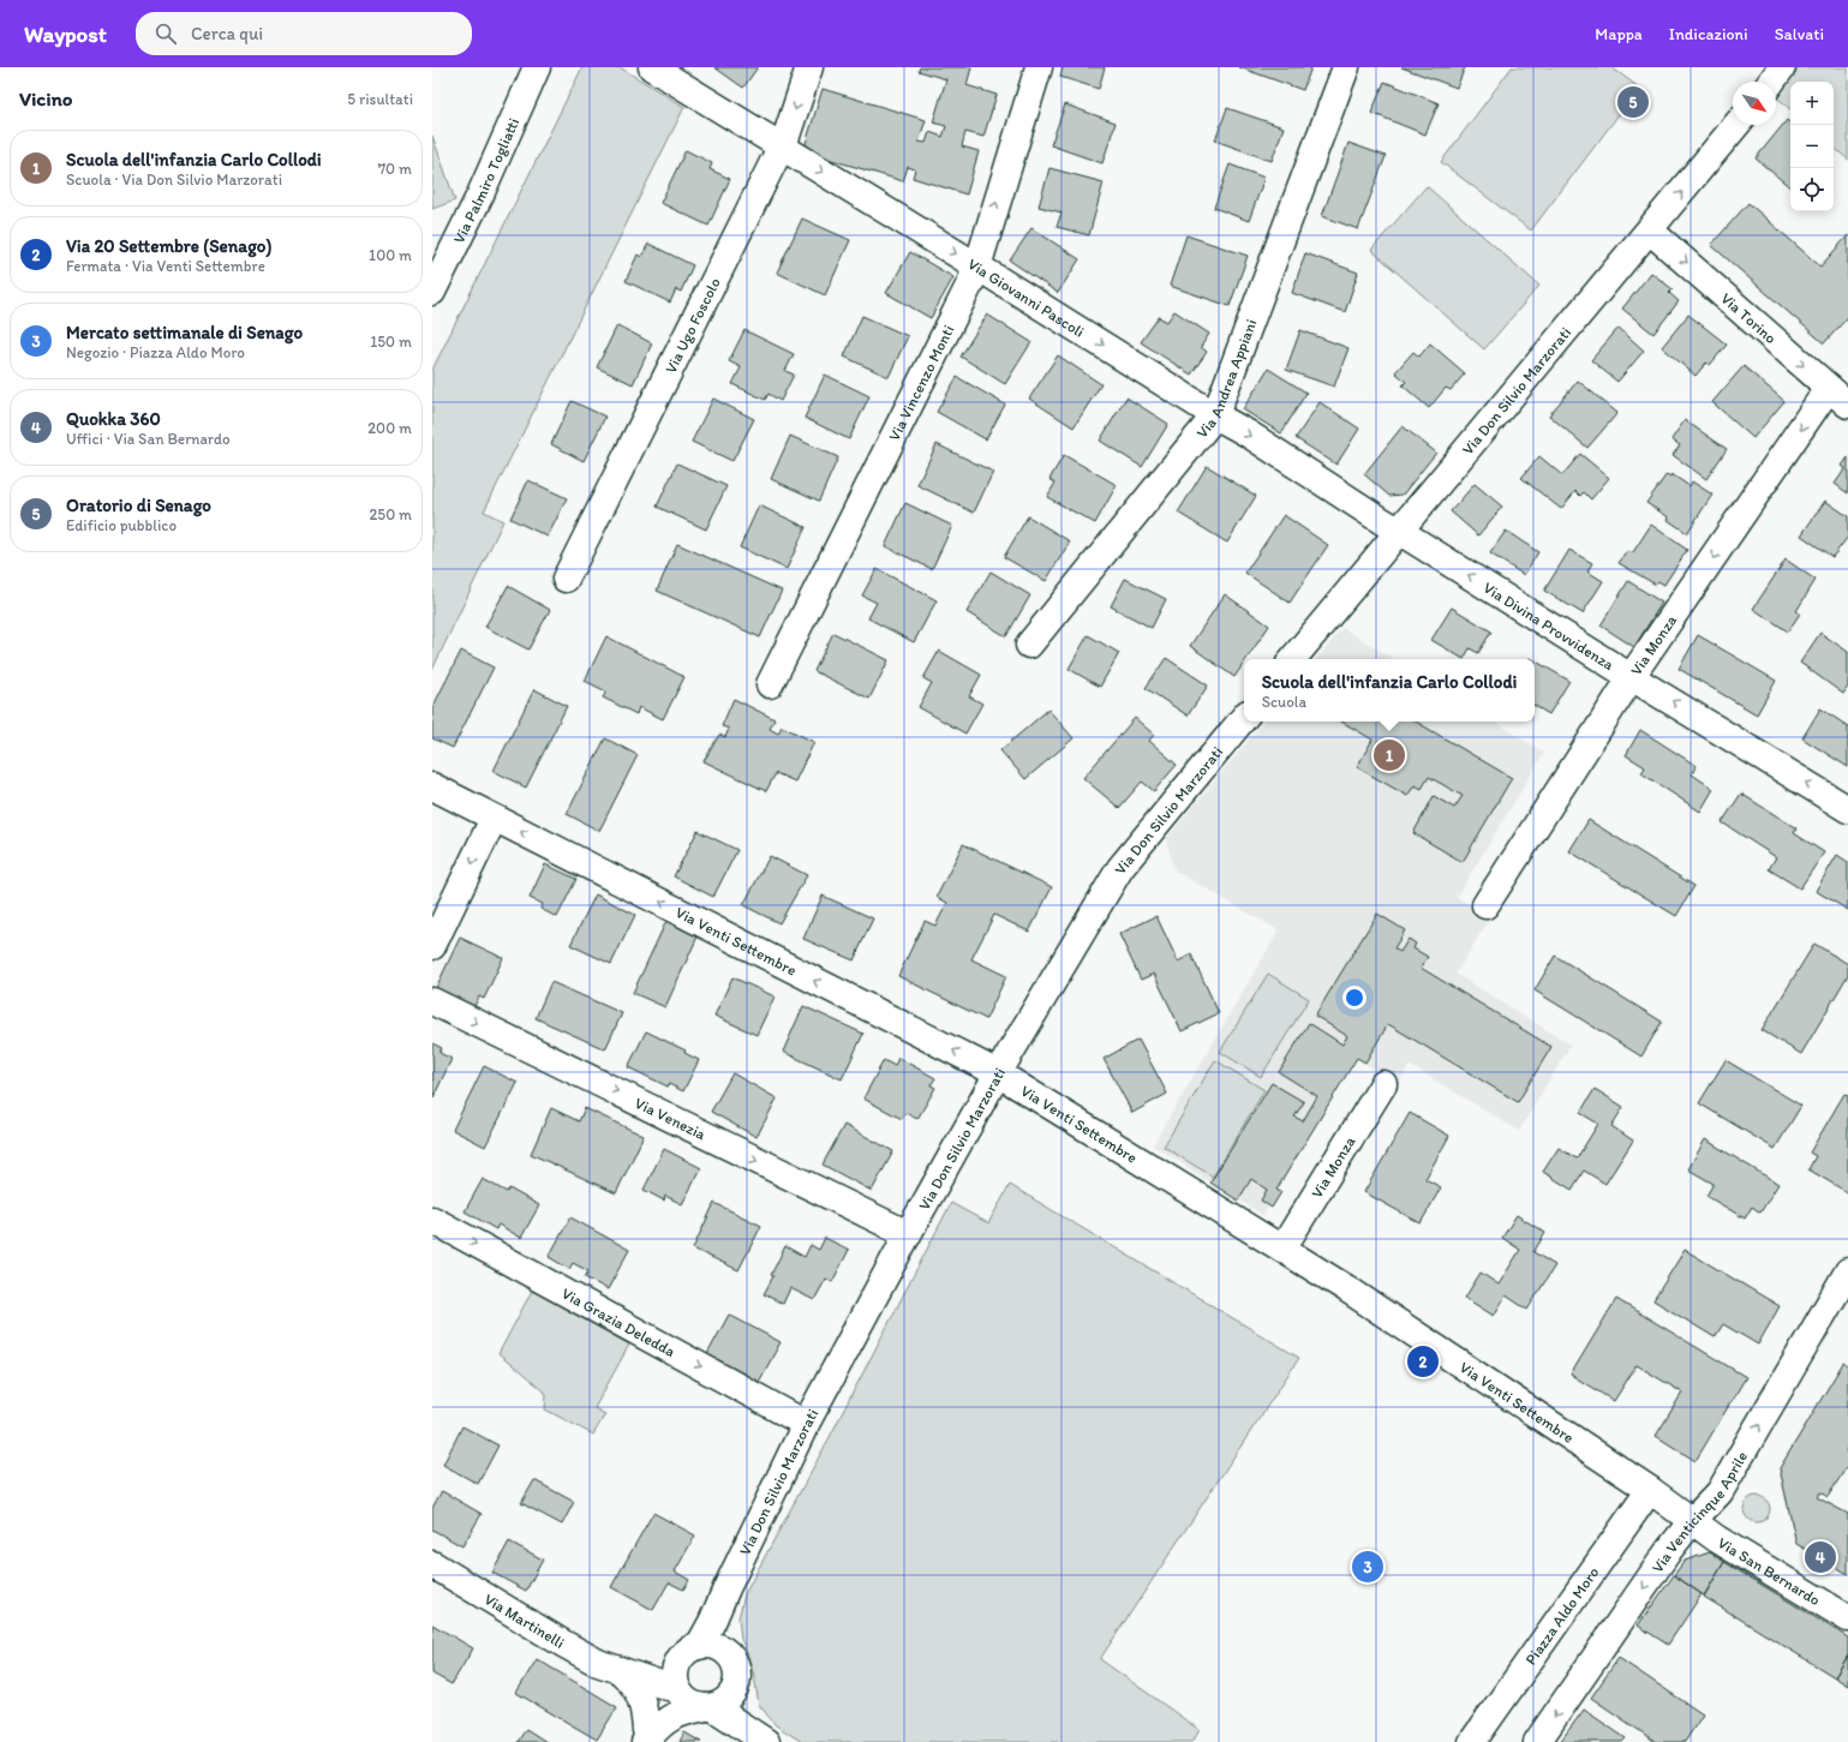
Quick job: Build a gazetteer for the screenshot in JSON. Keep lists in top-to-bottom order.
{
  "streets": {
    "street": [
      "Via Palmiro Togliatti",
      "Via Giovanni Pascoli",
      "Via Torino",
      "Via Ugo Foscolo",
      "Via Andrea Appiani",
      "Via Vincenzo Monti",
      "Via Don Silvio Marzorati",
      "Via Divina Provvidenza",
      "Via Monza",
      "Via Venti Settembre",
      "Via Venezia",
      "Via Grazia Deledda",
      "Via Venticinque Aprile",
      "Via San Bernardo",
      "Piazza Aldo Moro",
      "Via Martinelli"
    ]
  },
  "crossings": [
    ["Via Giovanni Pascoli", "Via Ugo Foscolo"],
    ["Via Giovanni Pascoli", "Via Andrea Appiani"],
    ["Via Giovanni Pascoli", "Via Vincenzo Monti"],
    ["Via Giovanni Pascoli", "Via Don Silvio Marzorati"],
    ["Via Giovanni Pascoli", "Via Divina Provvidenza"],
    ["Via Torino", "Via Don Silvio Marzorati"],
    ["Via Torino", "Via Monza"],
    ["Via Don Silvio Marzorati", "Via Divina Provvidenza"],
    ["Via Don Silvio Marzorati", "Via Venti Settembre"],
    ["Via Don Silvio Marzorati", "Via Venezia"],
    ["Via Don Silvio Marzorati", "Via Grazia Deledda"],
    ["Via Don Silvio Marzorati", "Via Martinelli"],
    ["Via Divina Provvidenza", "Via Monza"],
    ["Via Monza", "Via Venti Settembre"],
    ["Via Venti Settembre", "Via Venticinque Aprile"],
    ["Via Venti Settembre", "Via San Bernardo"],
    ["Via Venti Settembre", "Piazza Aldo Moro"],
    ["Via Venticinque Aprile", "Via San Bernardo"]
  ],
  "one_way": [
    "Via Giovanni Pascoli",
    "Via Torino",
    "Via Divina Provvidenza",
    "Via Monza",
    "Via Venti Settembre",
    "Via Venezia",
    "Via Grazia Deledda"
  ],
  "north": "bottom right",
  "page": {
    "header": "Waypost",
    "search": "Cerca qui",
    "nav": ["Mappa", "Indicazioni", "Salvati"],
    "heading": ["Vicino", "5 risultati"],
    "map_buttons": ["+", "−"],
    "pins": [
      "5",
      "1",
      "2",
      "4",
      "3"
    ],
    "list": [
      {
        "mark": "1",
        "name": "Scuola dell'infanzia Carlo Collodi",
        "note": "Scuola · Via Don Silvio Marzorati",
        "value": "70 m"
      },
      {
        "mark": "2",
        "name": "Via 20 Settembre (Senago)",
        "note": "Fermata · Via Venti Settembre",
        "value": "100 m"
      },
      {
        "mark": "3",
        "name": "Mercato settimanale di Senago",
        "note": "Negozio · Piazza Aldo Moro",
        "value": "150 m"
      },
      {
        "mark": "4",
        "name": "Quokka 360",
        "note": "Uffici · Via San Bernardo",
        "value": "200 m"
      },
      {
        "mark": "5",
        "name": "Oratorio di Senago",
        "note": "Edificio pubblico",
        "value": "250 m"
      }
    ],
    "popup": ["Scuola dell'infanzia Carlo Collodi", "Scuola"]
  }
}
